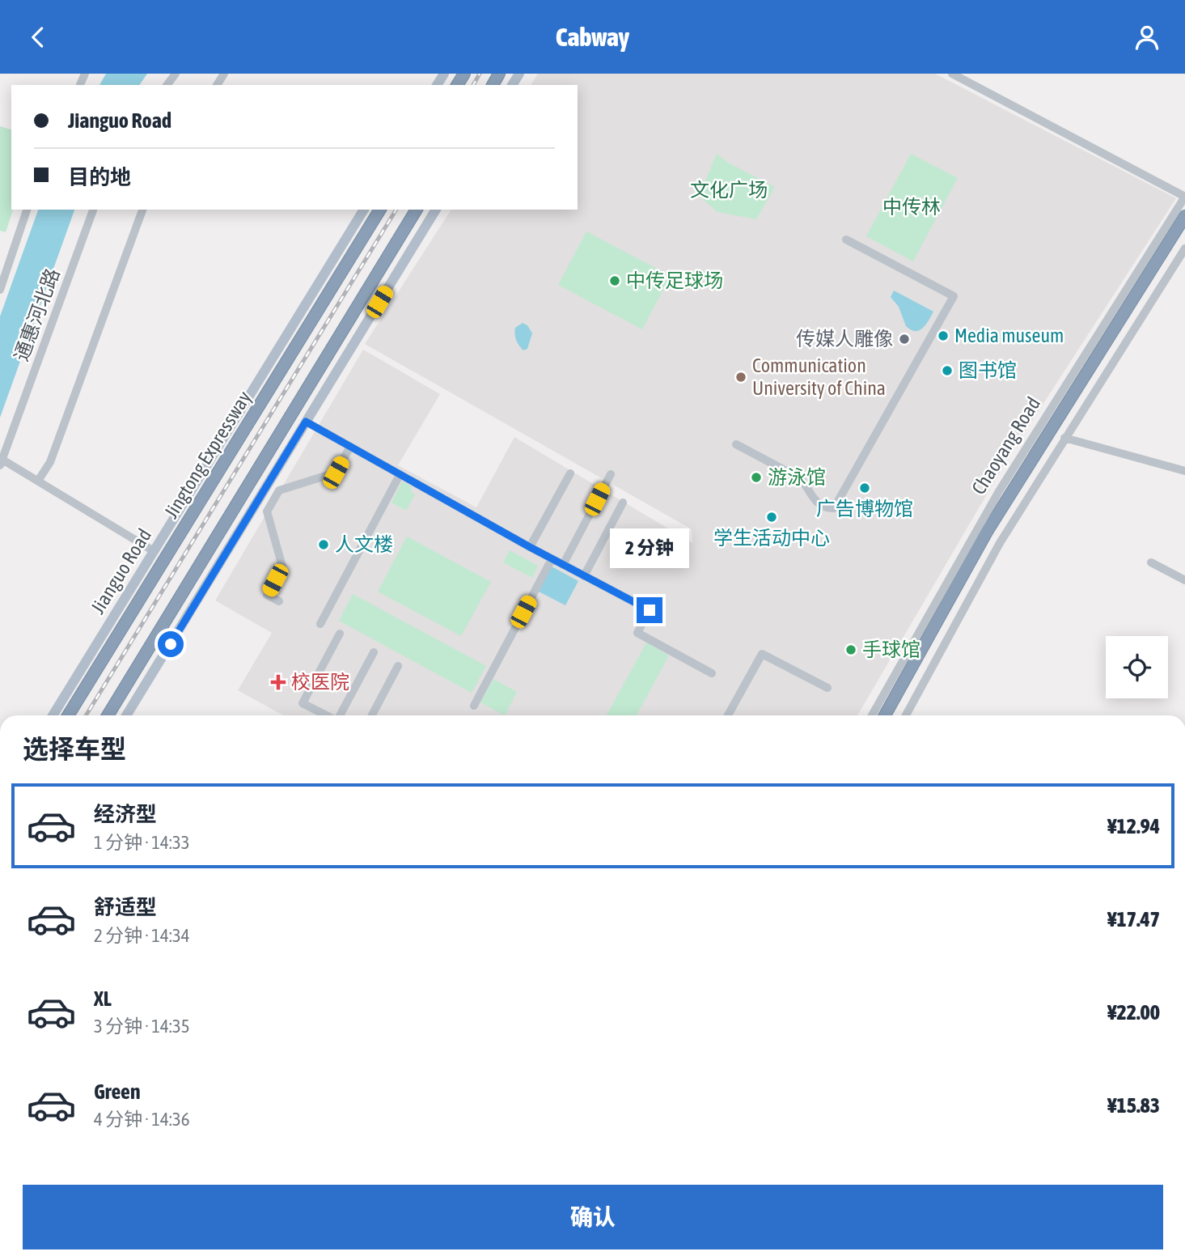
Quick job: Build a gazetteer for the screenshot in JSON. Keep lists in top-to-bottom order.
{
  "streets": {
    "highway": ["Chaoyang Road", "Jingtong Expressway"],
    "main road": ["Jianguo Road"],
    "street": ["通惠河北路"]
  },
  "parks": ["文化广场", "中传林"],
  "places": {
    "other": [
      "中传足球场",
      "Media museum",
      "传媒人雕像",
      "图书馆",
      "Communication University of China",
      "游泳馆",
      "广告博物馆",
      "学生活动中心",
      "人文楼",
      "手球馆"
    ],
    "health": ["校医院"]
  },
  "page": {
    "header": "Cabway",
    "banner": ["Jianguo Road", "目的地"],
    "bubble": "2 分钟",
    "heading": "选择车型",
    "list": [
      {
        "name": "经济型",
        "note": "1 分钟 · 14:33",
        "value": "¥12.94"
      },
      {
        "name": "舒适型",
        "note": "2 分钟 · 14:34",
        "value": "¥17.47"
      },
      {
        "name": "XL",
        "note": "3 分钟 · 14:35",
        "value": "¥22.00"
      },
      {
        "name": "Green",
        "note": "4 分钟 · 14:36",
        "value": "¥15.83"
      }
    ],
    "buttons": "确认"
  }
}
